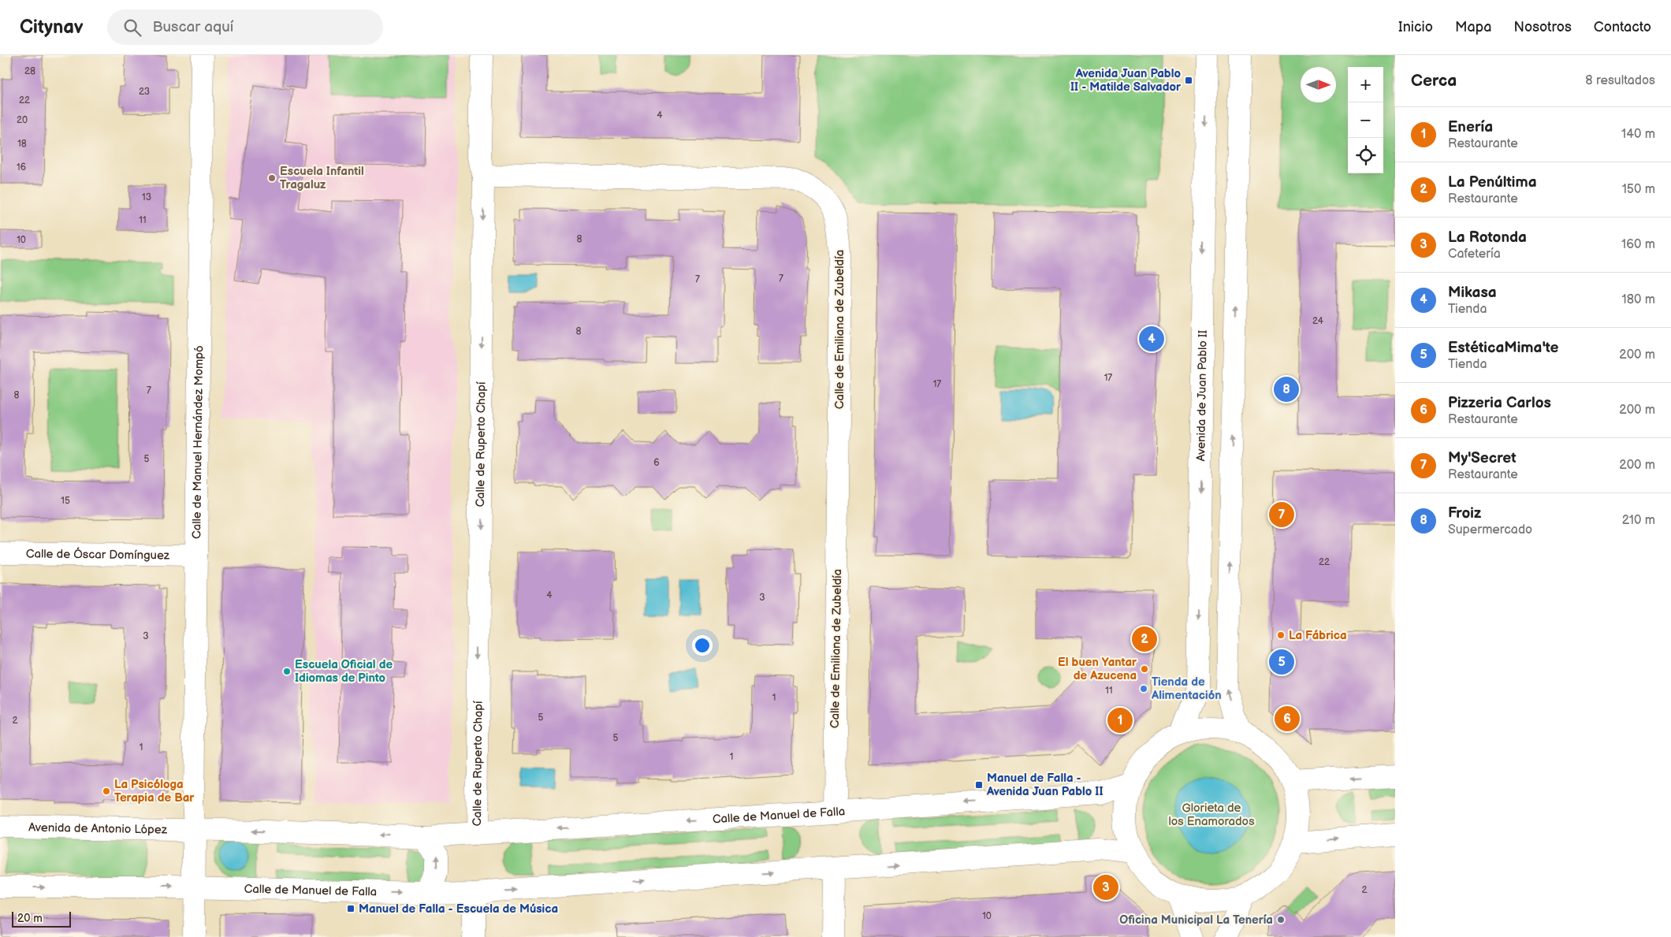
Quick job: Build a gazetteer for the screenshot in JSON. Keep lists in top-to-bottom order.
{
  "streets": {
    "street": [
      "Calle de Emiliana de Zubeldía",
      "Avenida de Juan Pablo II",
      "Calle de Manuel Hernández Mompó",
      "Calle de Ruperto Chapí",
      "Calle de Óscar Domínguez",
      "Calle de Manuel de Falla",
      "Avenida de Antonio López"
    ]
  },
  "crossings": [
    ["Calle de Emiliana de Zubeldía", "Calle de Ruperto Chapí"],
    ["Calle de Emiliana de Zubeldía", "Calle de Manuel de Falla"],
    ["Calle de Manuel Hernández Mompó", "Calle de Óscar Domínguez"],
    ["Calle de Manuel Hernández Mompó", "Calle de Manuel de Falla"],
    ["Calle de Manuel Hernández Mompó", "Avenida de Antonio López"],
    ["Calle de Ruperto Chapí", "Calle de Manuel de Falla"],
    ["Calle de Manuel de Falla", "Avenida de Antonio López"]
  ],
  "one_way": ["Calle de Ruperto Chapí"],
  "parks": ["Glorieta de los Enamorados"],
  "places": {
    "transit": ["Avenida Juan Pablo II - Matilde Salvador", "Manuel de Falla - Avenida Juan Pablo II", "Manuel de Falla - Escuela de Música"],
    "other": [
      "Escuela Infantil Tragaluz",
      "La Fábrica",
      "El buen Yantar de Azucena",
      "Escuela Oficial de Idiomas de Pinto",
      "Tienda de Alimentación",
      "La Psicóloga Terapia de Bar",
      "Oficina Municipal La Tenería"
    ]
  },
  "house_numbers": [
    "28",
    "23",
    "22",
    "4",
    "20",
    "18",
    "16",
    "13",
    "11",
    "8",
    "10",
    "7",
    "7",
    "24",
    "8",
    "17",
    "17",
    "7",
    "8",
    "5",
    "6",
    "15",
    "22",
    "4",
    "3",
    "3",
    "11",
    "1",
    "5",
    "2",
    "5",
    "1",
    "1",
    "2",
    "10"
  ],
  "scale_bar": "20 m",
  "north": "right",
  "page": {
    "header": "Citynav",
    "search": "Buscar aquí",
    "nav": [
      "Inicio",
      "Mapa",
      "Nosotros",
      "Contacto"
    ],
    "heading": ["Cerca", "8 resultados"],
    "map_buttons": ["+", "−"],
    "list": [
      {
        "mark": "1",
        "name": "Enería",
        "note": "Restaurante",
        "value": "140 m"
      },
      {
        "mark": "2",
        "name": "La Penúltima",
        "note": "Restaurante",
        "value": "150 m"
      },
      {
        "mark": "3",
        "name": "La Rotonda",
        "note": "Cafetería",
        "value": "160 m"
      },
      {
        "mark": "4",
        "name": "Mikasa",
        "note": "Tienda",
        "value": "180 m"
      },
      {
        "mark": "5",
        "name": "EstéticaMima'te",
        "note": "Tienda",
        "value": "200 m"
      },
      {
        "mark": "6",
        "name": "Pizzeria Carlos",
        "note": "Restaurante",
        "value": "200 m"
      },
      {
        "mark": "7",
        "name": "My'Secret",
        "note": "Restaurante",
        "value": "200 m"
      },
      {
        "mark": "8",
        "name": "Froiz",
        "note": "Supermercado",
        "value": "210 m"
      }
    ],
    "pins": [
      "4",
      "8",
      "7",
      "2",
      "5",
      "6",
      "1",
      "3"
    ],
    "scale": "20 m"
  }
}
